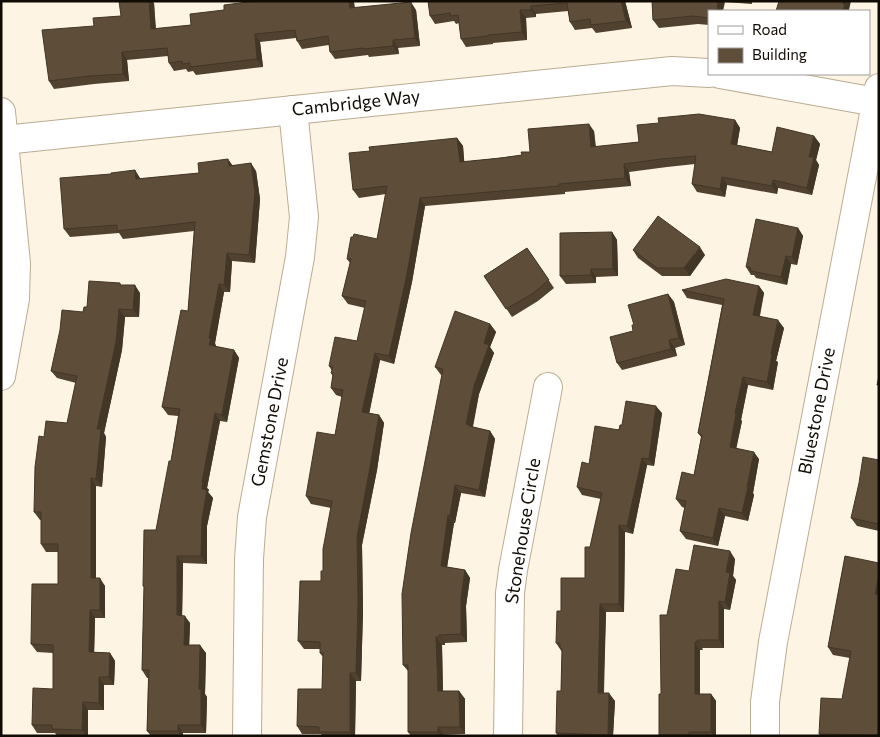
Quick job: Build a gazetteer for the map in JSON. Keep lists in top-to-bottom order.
{
  "streets": {
    "street": [
      "Cambridge Way",
      "Bluestone Drive",
      "Gemstone Drive",
      "Stonehouse Circle"
    ]
  },
  "crossings": [
    ["Cambridge Way", "Gemstone Drive"]
  ],
  "legend": ["Road", "Building"]
}
